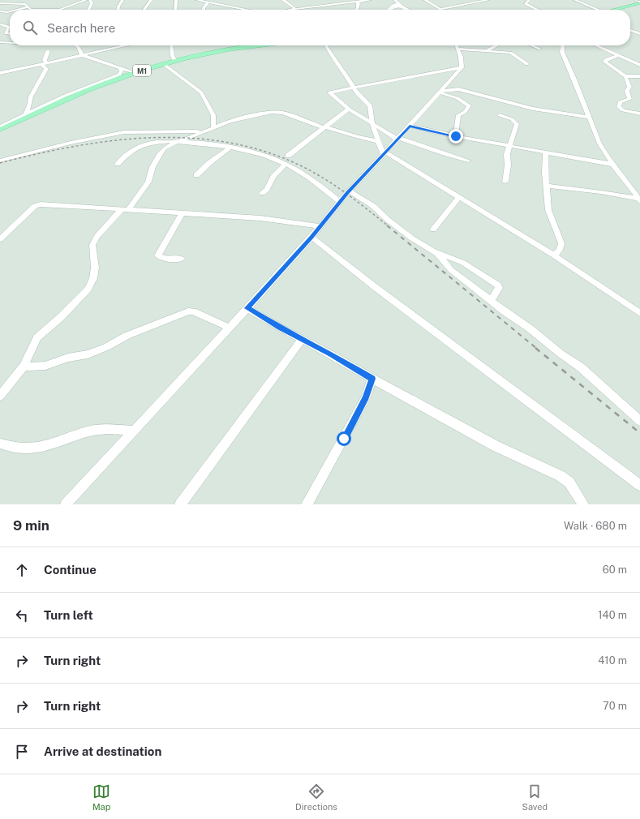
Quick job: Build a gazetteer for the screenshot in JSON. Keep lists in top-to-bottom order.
{
  "streets": {
    "main road": ["M1"]
  },
  "page": {
    "search": "Search here",
    "heading": ["9 min", "Walk · 680 m"],
    "list": [
      ["Continue", "60 m"],
      ["Turn left", "140 m"],
      ["Turn right", "410 m"],
      ["Turn right", "70 m"],
      "Arrive at destination"
    ],
    "nav": ["Map", "Directions", "Saved"]
  }
}
